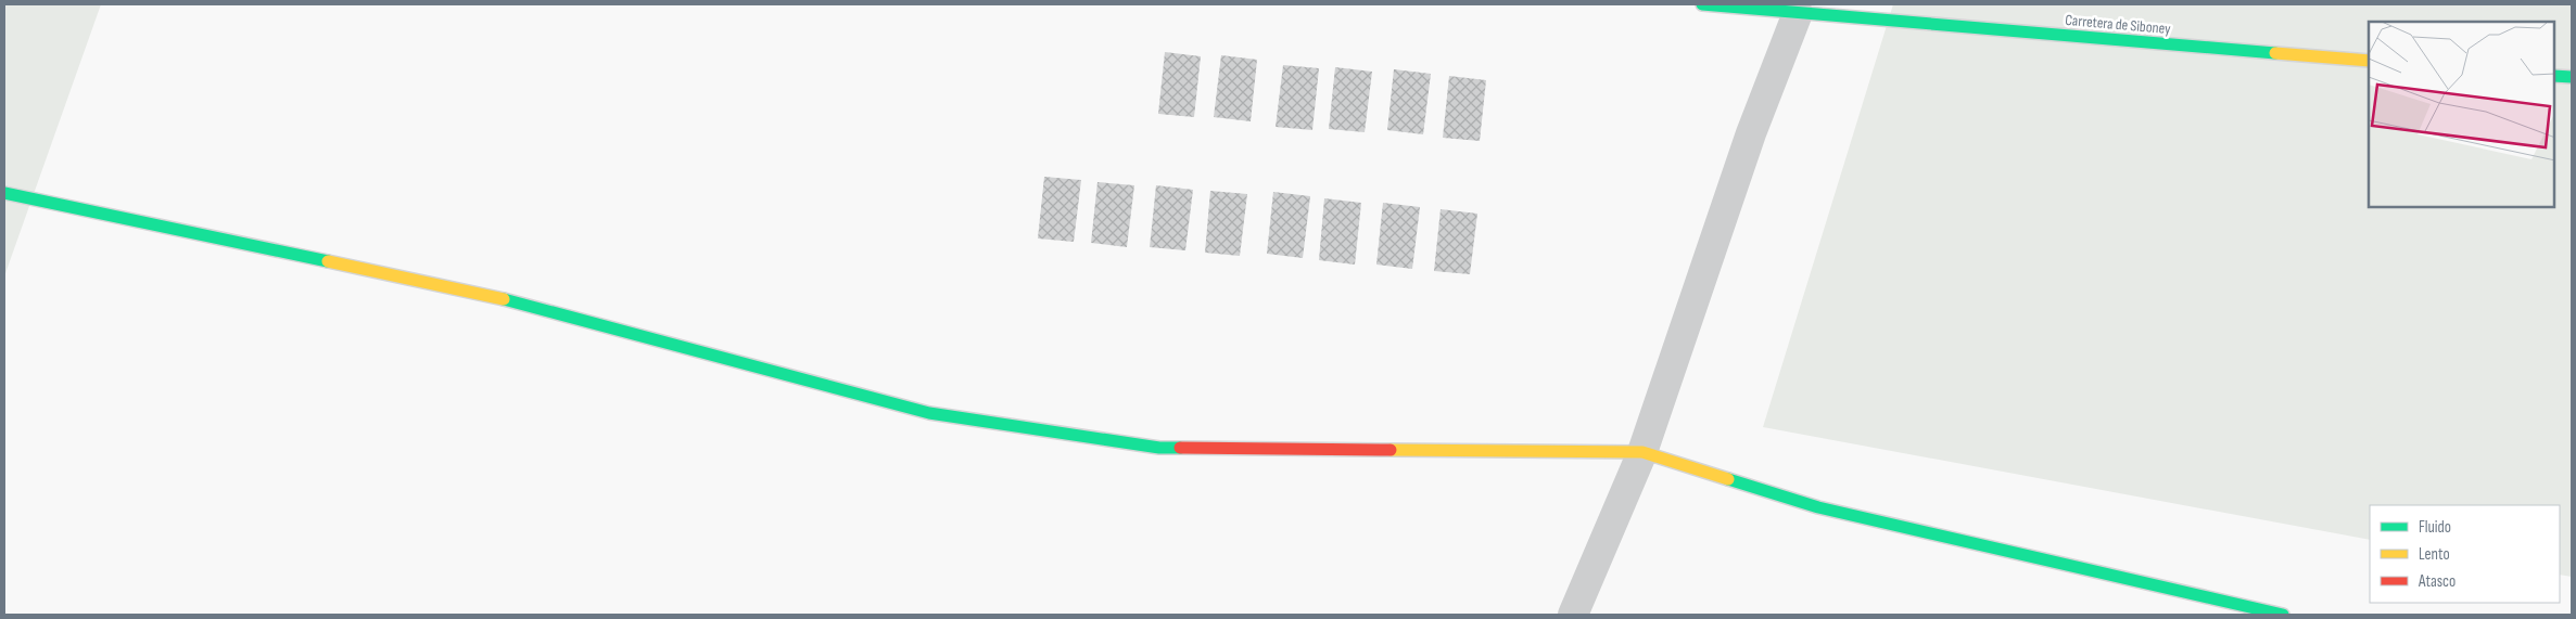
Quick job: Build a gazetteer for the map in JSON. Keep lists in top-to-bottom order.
{
  "streets": {
    "street": ["Carretera de Siboney"]
  },
  "legend": ["Fluido", "Lento", "Atasco"]
}
